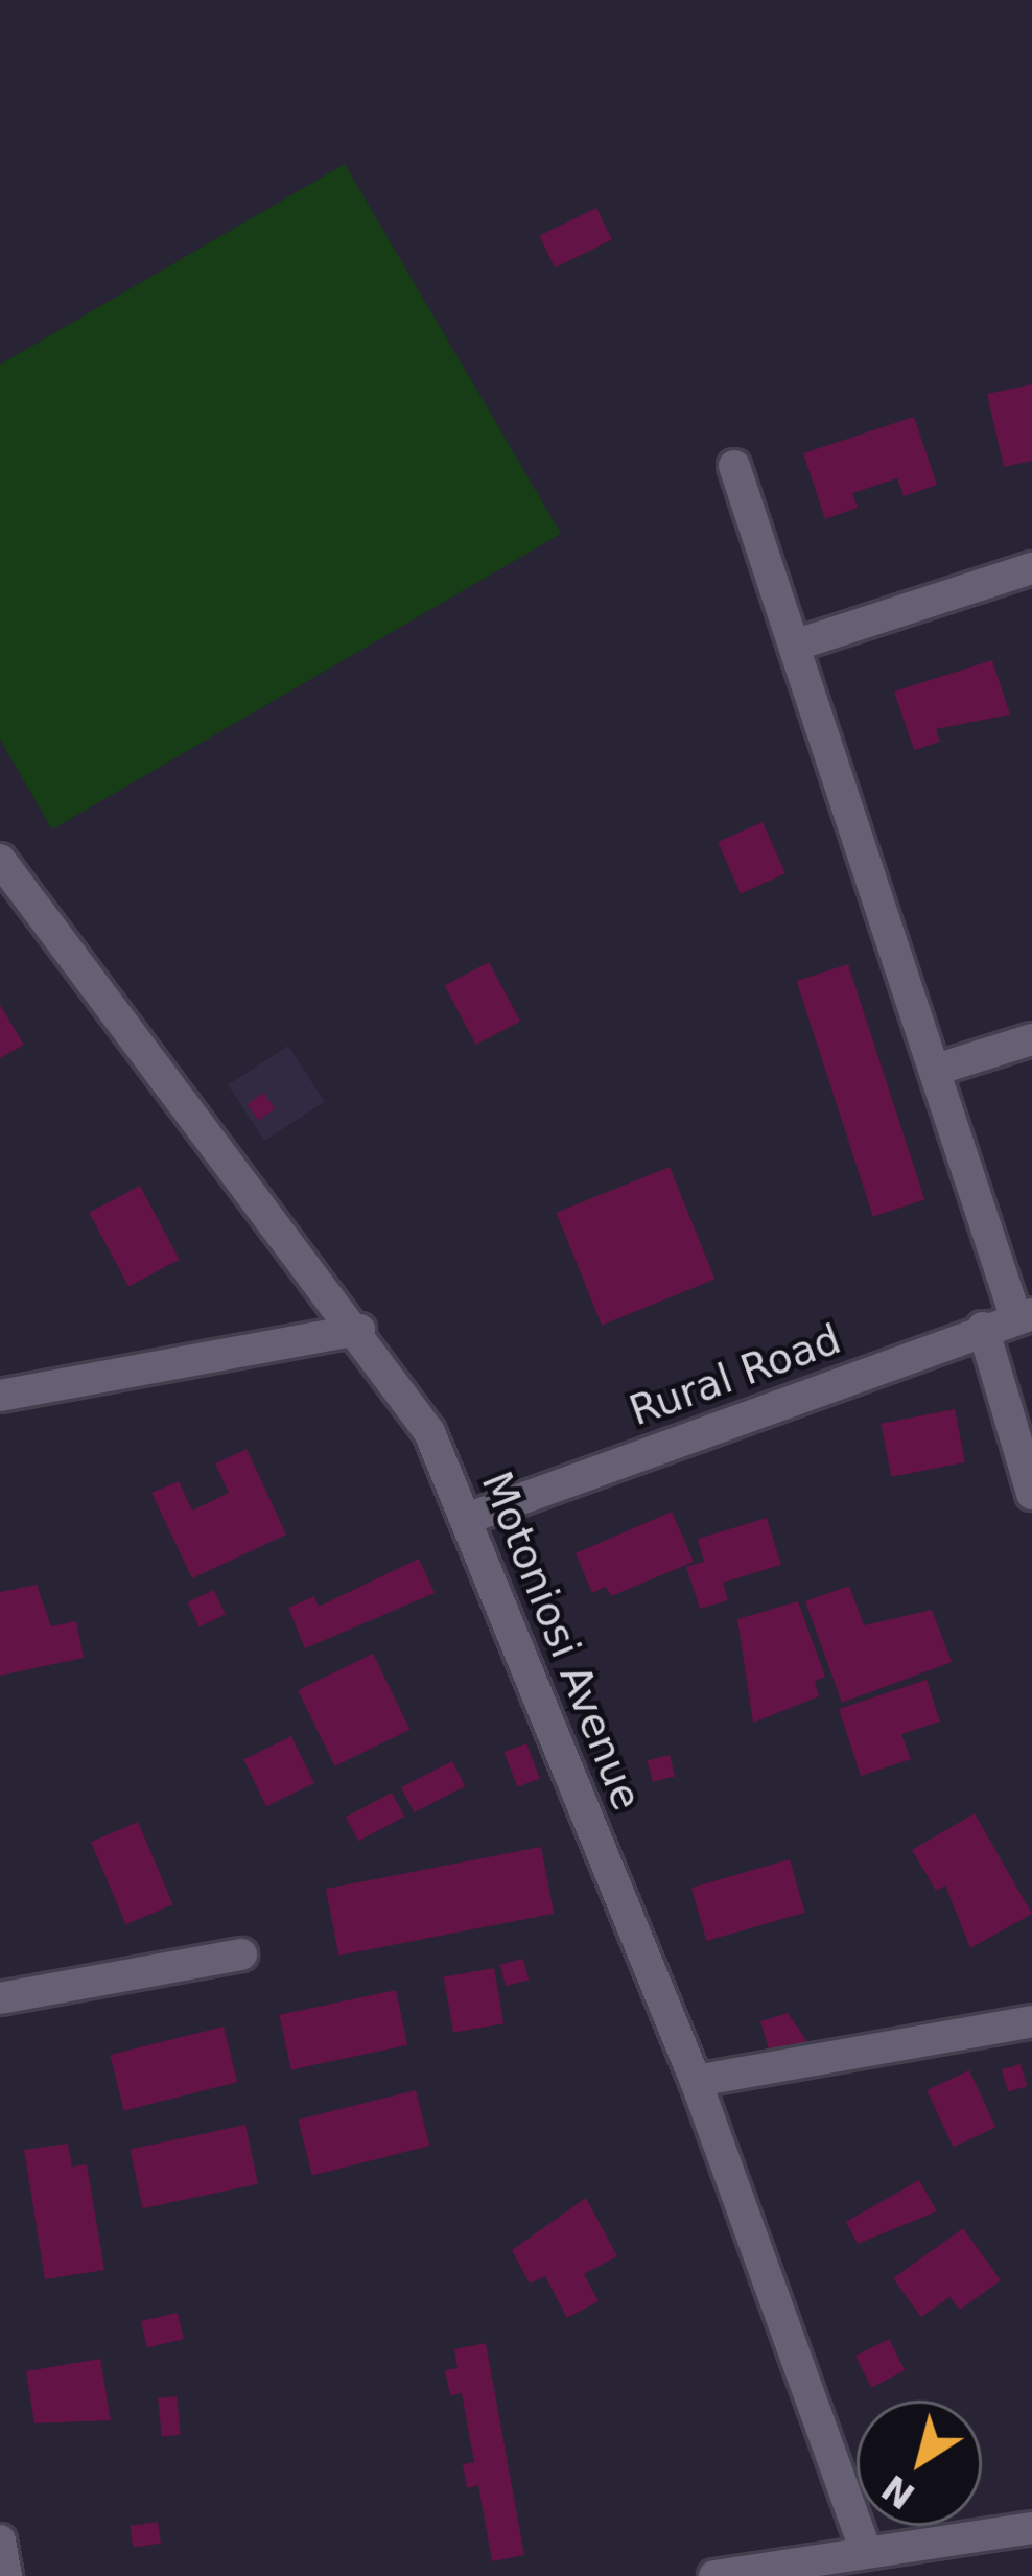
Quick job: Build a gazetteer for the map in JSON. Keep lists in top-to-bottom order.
{
  "streets": {
    "street": ["Rural Road", "Motoniosi Avenue"]
  },
  "crossings": [
    ["Rural Road", "Motoniosi Avenue"]
  ],
  "north": "bottom left"
}
